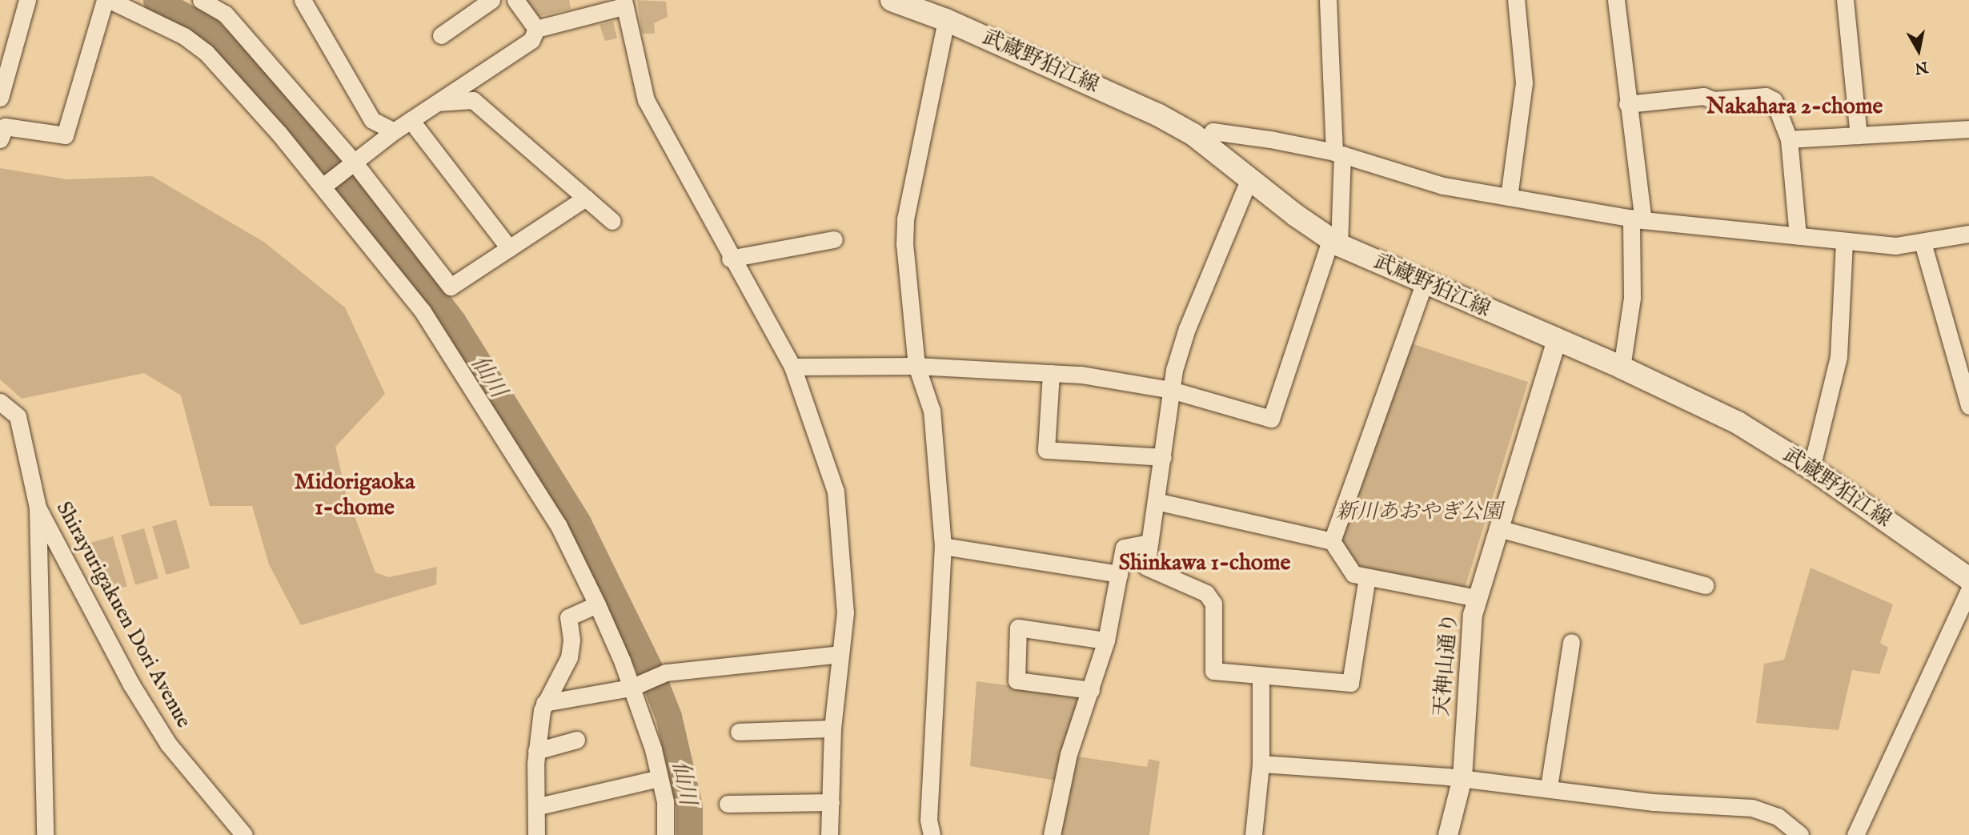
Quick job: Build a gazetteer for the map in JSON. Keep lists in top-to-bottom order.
{
  "streets": {
    "main road": ["武蔵野狛江線"],
    "street": ["Shirayurigakuen Dori Avenue", "天神山通り"]
  },
  "crossings": [
    ["武蔵野狛江線", "天神山通り"]
  ],
  "districts": ["Nakahara 2-chome", "Midorigaoka 1-chome", "Shinkawa 1-chome"],
  "water": ["仙川"],
  "parks": ["新川あおやぎ公園"],
  "north": "bottom"
}
